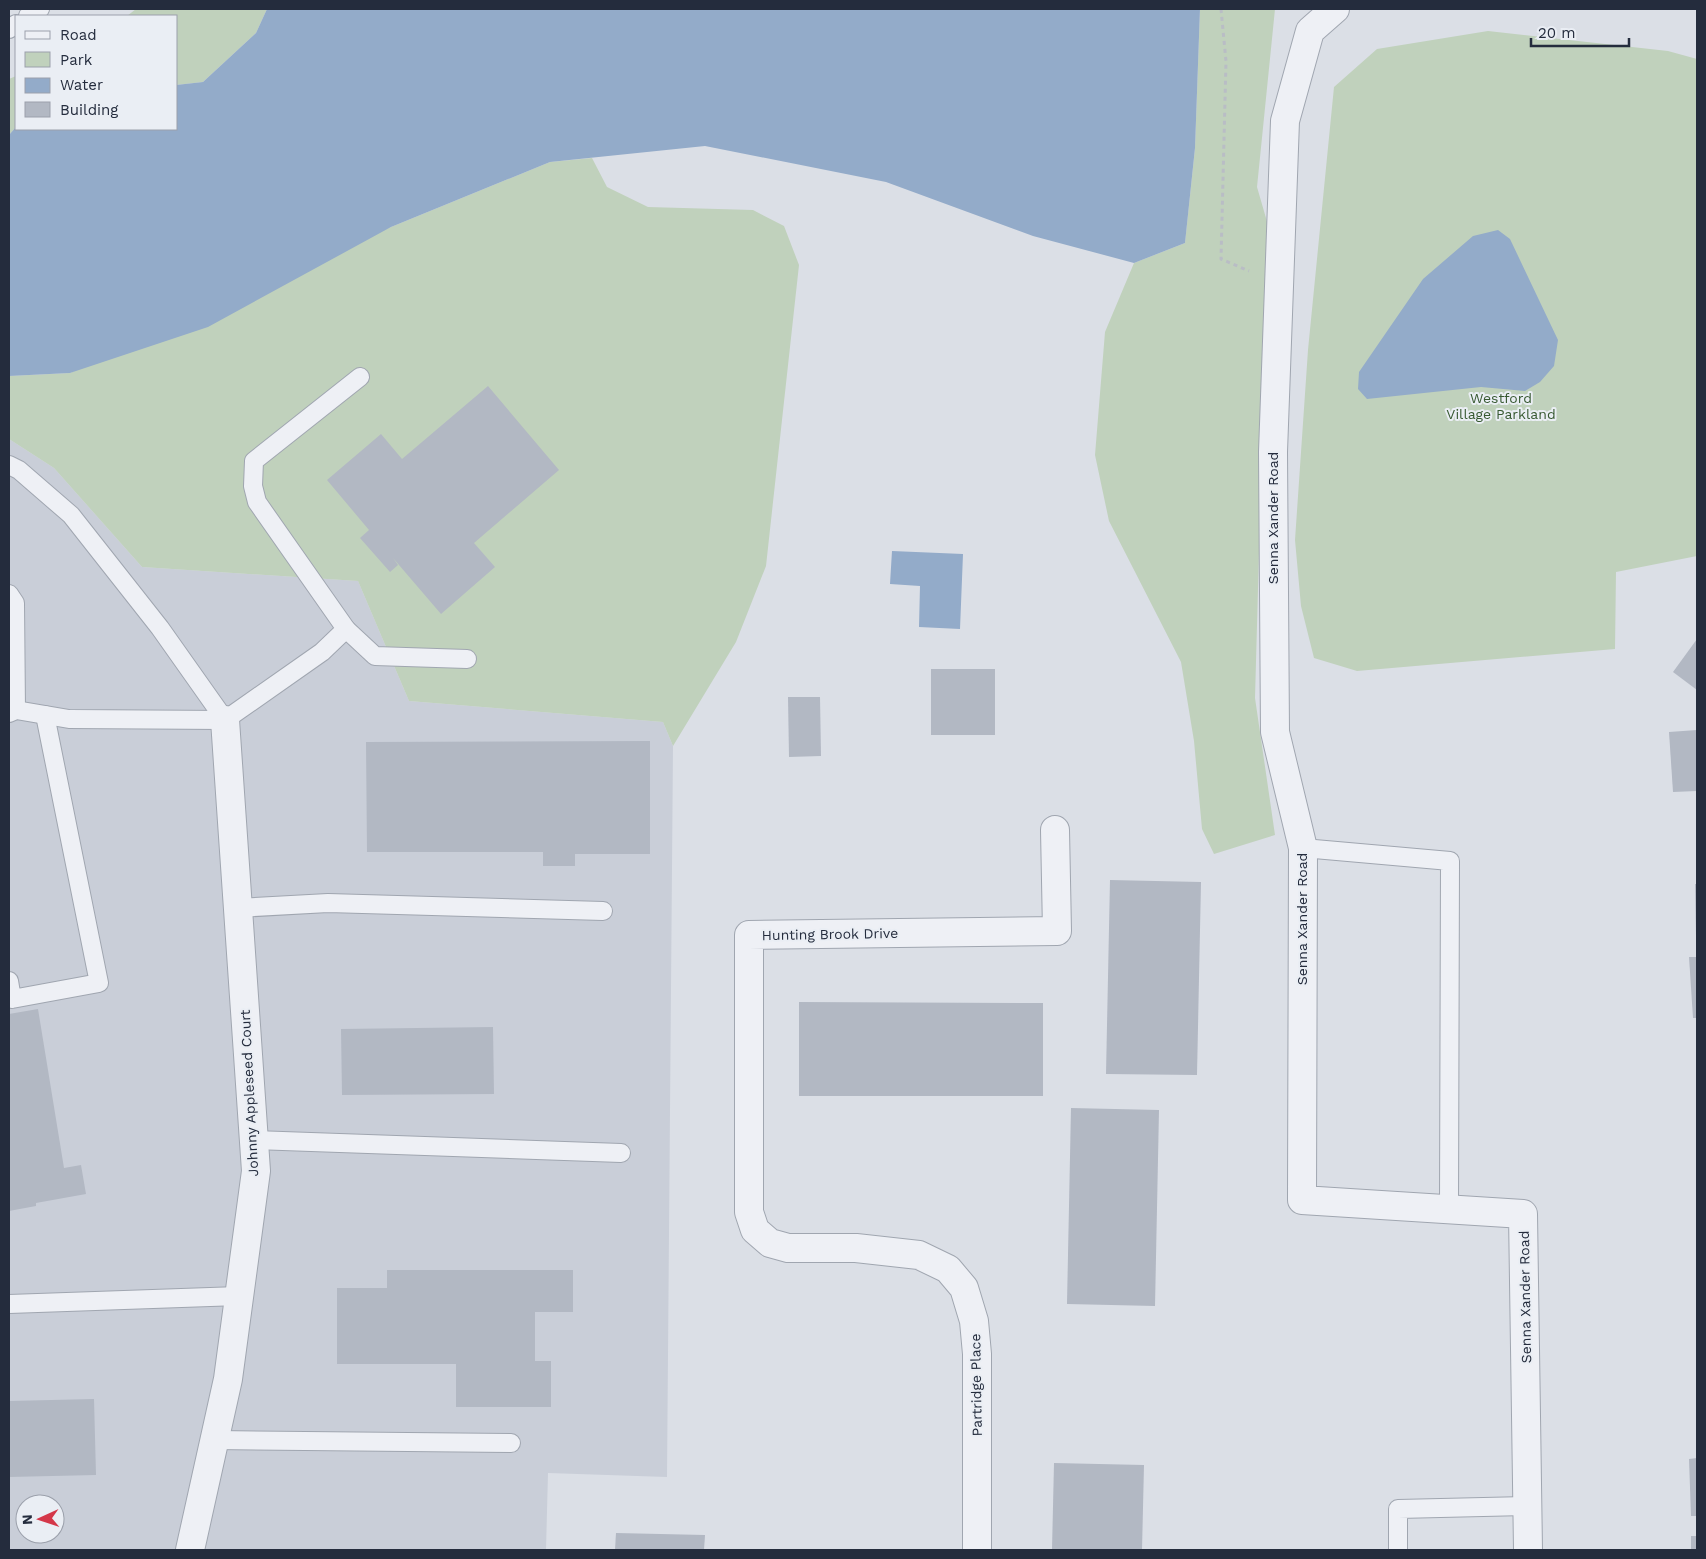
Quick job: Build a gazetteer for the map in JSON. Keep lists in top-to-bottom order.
{
  "streets": {
    "street": [
      "Senna Xander Road",
      "Hunting Brook Drive",
      "Johnny Appleseed Court",
      "Partridge Place"
    ]
  },
  "crossings": [
    ["Hunting Brook Drive", "Partridge Place"]
  ],
  "parks": ["Westford Village Parkland"],
  "legend": [
    "Road",
    "Park",
    "Water",
    "Building"
  ],
  "scale_bar": "20 m",
  "north": "left"
}
